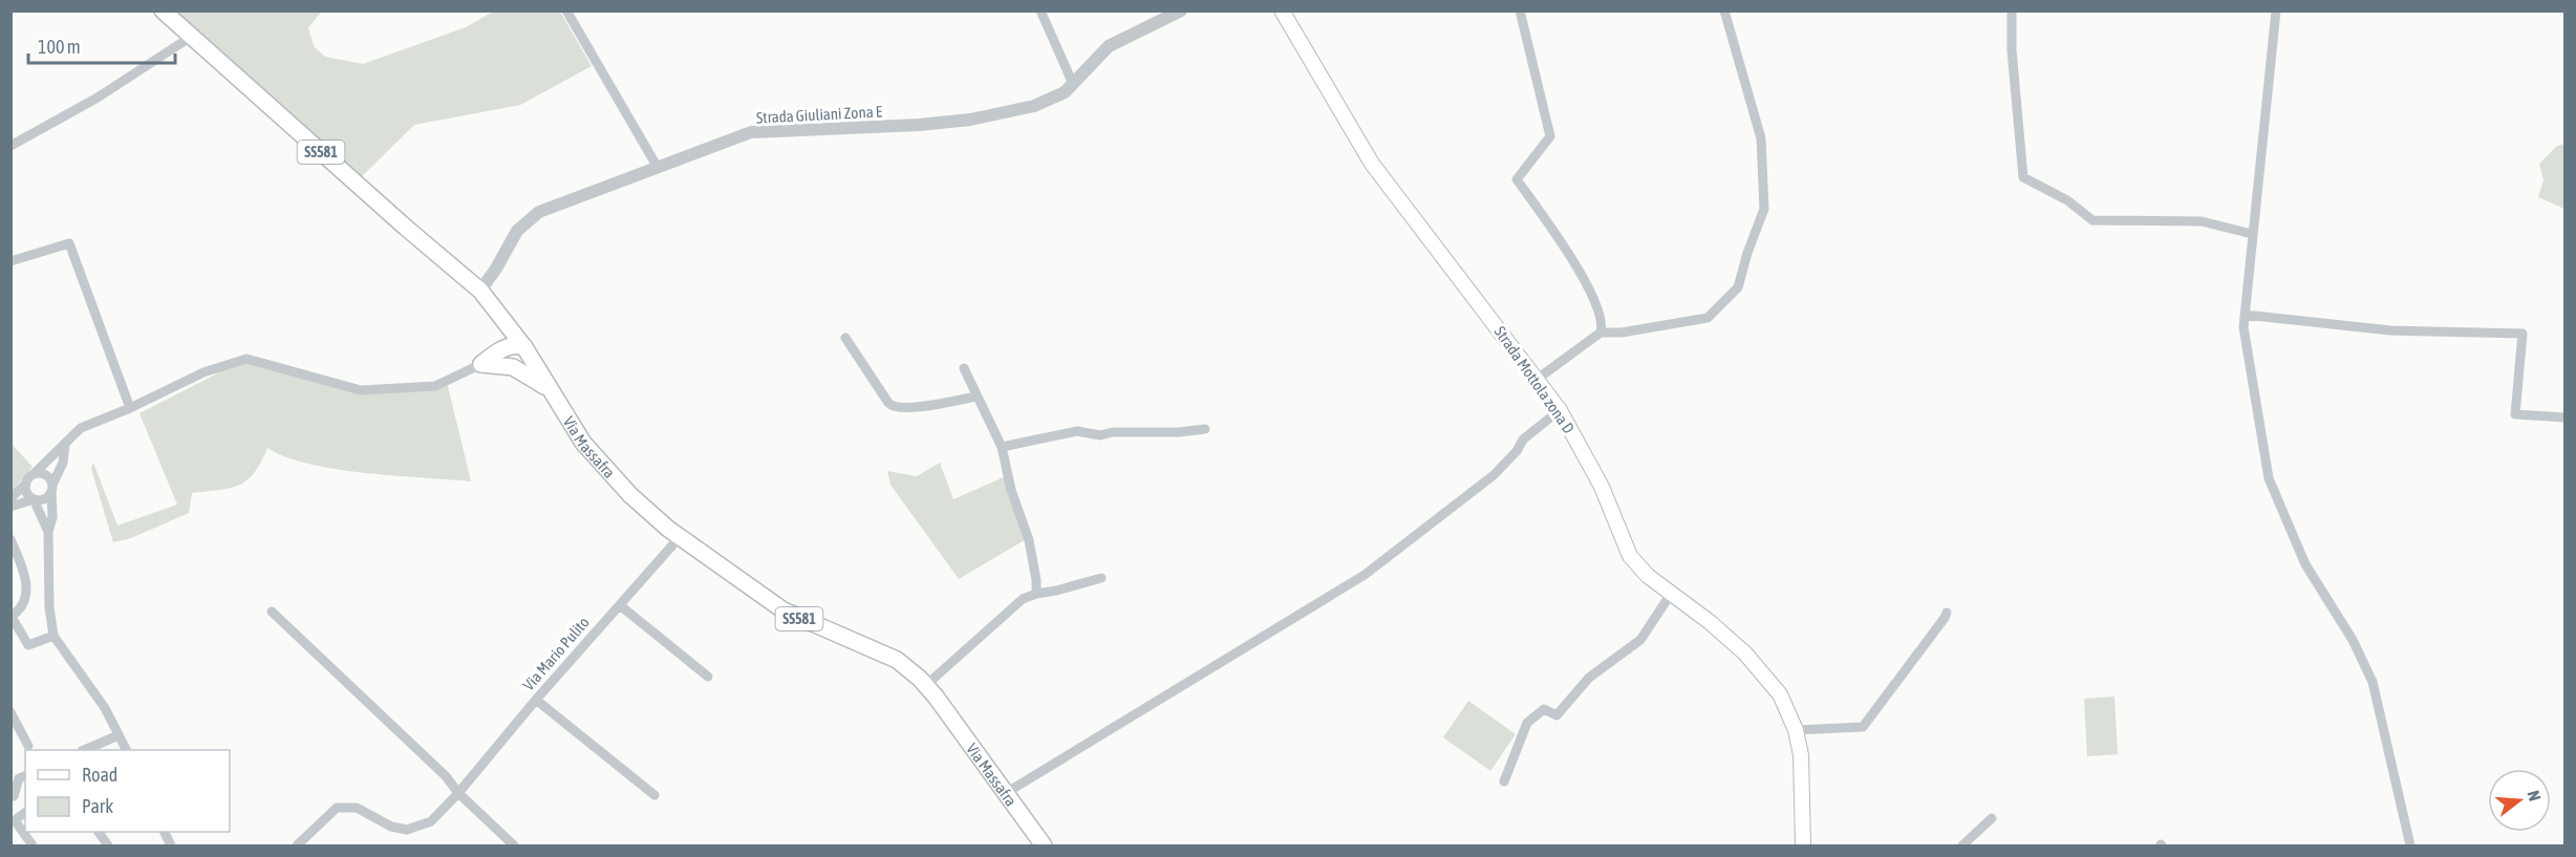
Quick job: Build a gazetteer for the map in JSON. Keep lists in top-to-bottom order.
{
  "streets": {
    "main road": ["SS581", "Strada Mottola zona D", "Via Massafra"],
    "street": ["Strada Giuliani Zona E", "Via Mario Pulito"]
  },
  "crossings": [
    ["Strada Giuliani Zona E", "Via Massafra"],
    ["Via Massafra", "Via Mario Pulito"]
  ],
  "legend": ["Road", "Park"],
  "scale_bar": "100 m",
  "north": "right"
}
